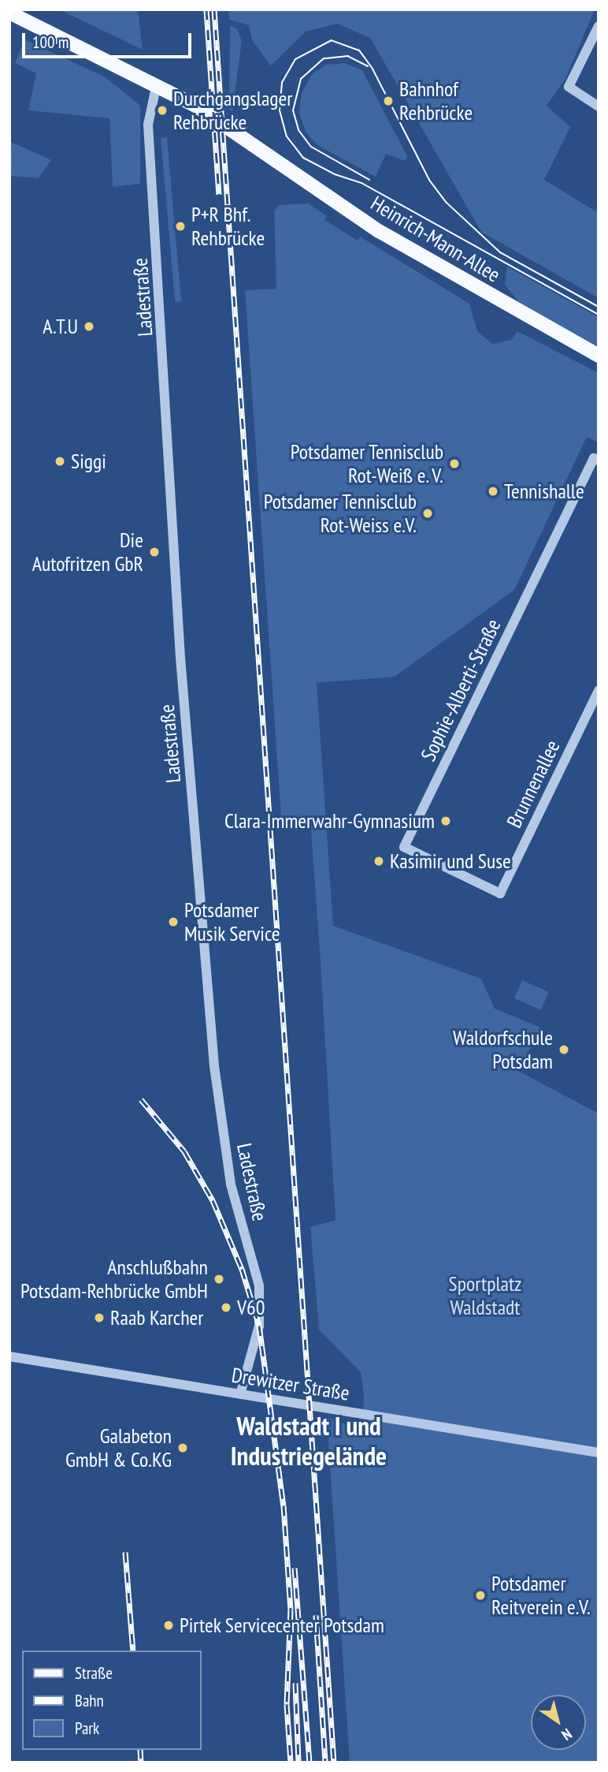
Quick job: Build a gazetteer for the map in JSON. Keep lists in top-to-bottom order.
{
  "streets": {
    "main road": ["Heinrich-Mann-Allee"],
    "street": [
      "Ladestraße",
      "Sophie-Alberti-Straße",
      "Brunnenallee",
      "Drewitzer Straße"
    ]
  },
  "crossings": [
    ["Heinrich-Mann-Allee", "Ladestraße"],
    ["Ladestraße", "Drewitzer Straße"],
    ["Sophie-Alberti-Straße", "Brunnenallee"]
  ],
  "districts": ["Waldstadt I und Industriegelände"],
  "parks": ["Sportplatz Waldstadt"],
  "places": [
    "Bahnhof Rehbrücke",
    "Durchgangslager Rehbrücke",
    "P+R Bhf. Rehbrücke",
    "A.T.U",
    "Siggi",
    "Potsdamer Tennisclub Rot-Weiß e. V.",
    "Tennishalle",
    "Potsdamer Tennisclub Rot-Weiss e.V.",
    "Die Autofritzen GbR",
    "Clara-Immerwahr-Gymnasium",
    "Kasimir und Suse",
    "Potsdamer Musik Service",
    "Waldorfschule Potsdam",
    "Anschlußbahn Potsdam-Rehbrücke GmbH",
    "V60",
    "Raab Karcher",
    "Galabeton GmbH & Co.KG",
    "Potsdamer Reitverein e.V.",
    "Pirtek Servicecenter Potsdam"
  ],
  "legend": ["Straße", "Bahn", "Park"],
  "scale_bar": "100 m",
  "north": "bottom right"
}
